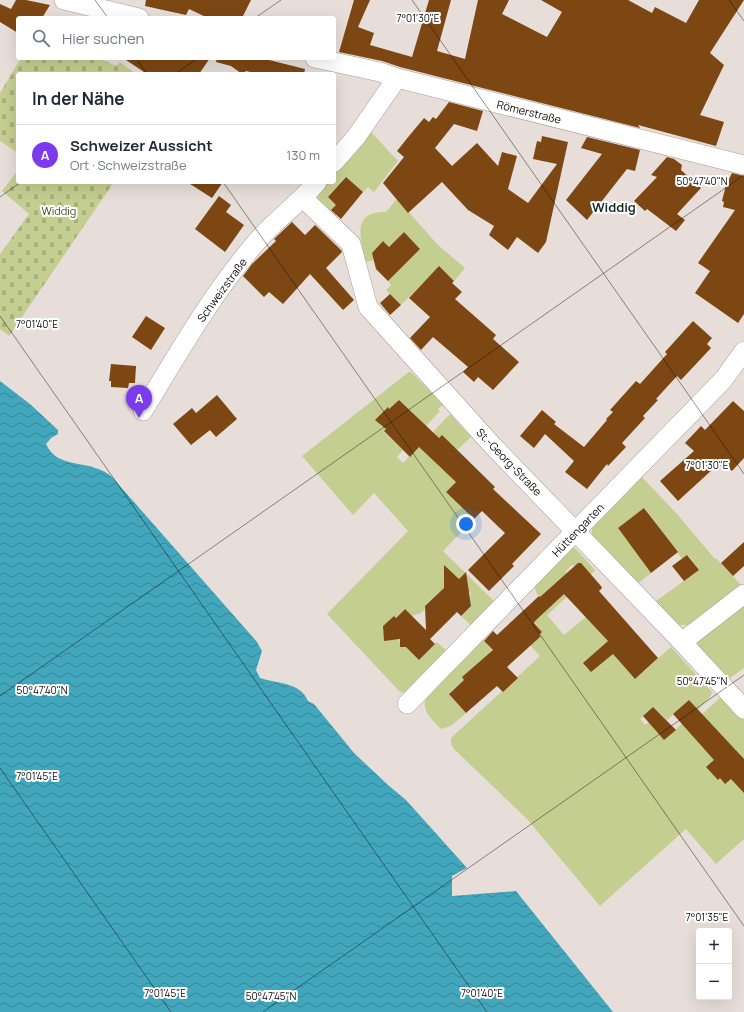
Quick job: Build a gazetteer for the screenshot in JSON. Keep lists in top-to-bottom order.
{
  "streets": {
    "street": [
      "Römerstraße",
      "Schweizstraße",
      "St.-Georg-Straße",
      "Hüttengarten"
    ]
  },
  "crossings": [
    ["Schweizstraße", "St.-Georg-Straße"],
    ["St.-Georg-Straße", "Hüttengarten"]
  ],
  "districts": ["Widdig"],
  "parks": ["Widdig"],
  "page": {
    "search": "Hier suchen",
    "heading": "In der Nähe",
    "list": [
      {
        "mark": "A",
        "name": "Schweizer Aussicht",
        "note": "Ort · Schweizstraße",
        "value": "130 m"
      }
    ],
    "pins": "A",
    "map_buttons": ["+", "−"]
  },
  "coordinates": [
    "7°01'30\"E",
    "50°47'40\"N",
    "7°01'40\"E",
    "50°47'45\"N",
    "7°01'45\"E",
    "7°01'35\"E"
  ]
}
